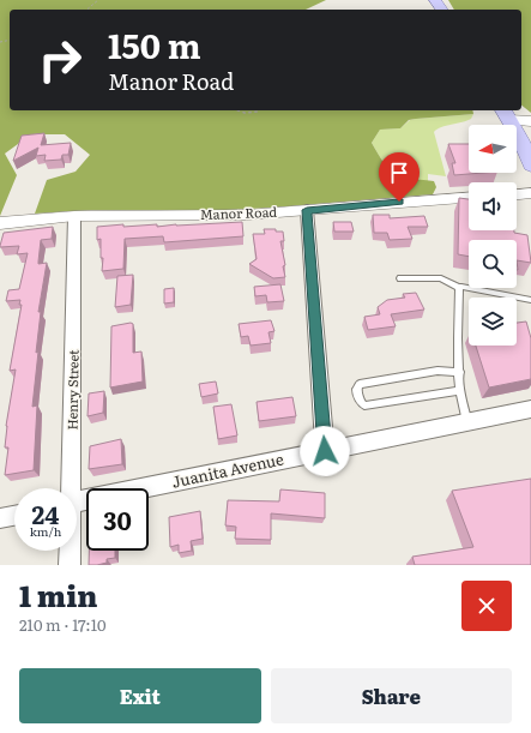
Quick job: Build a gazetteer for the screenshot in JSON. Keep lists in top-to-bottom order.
{
  "streets": {
    "street": ["Manor Road", "Henry Street", "Juanita Avenue"]
  },
  "crossings": [
    ["Manor Road", "Henry Street"]
  ],
  "north": "left",
  "page": {
    "turn": ["150 m", "Manor Road"],
    "speed": "24 km/h",
    "limit": "30",
    "heading": ["1 min", "210 m · 17:10"],
    "buttons": ["Exit", "Share"]
  }
}
